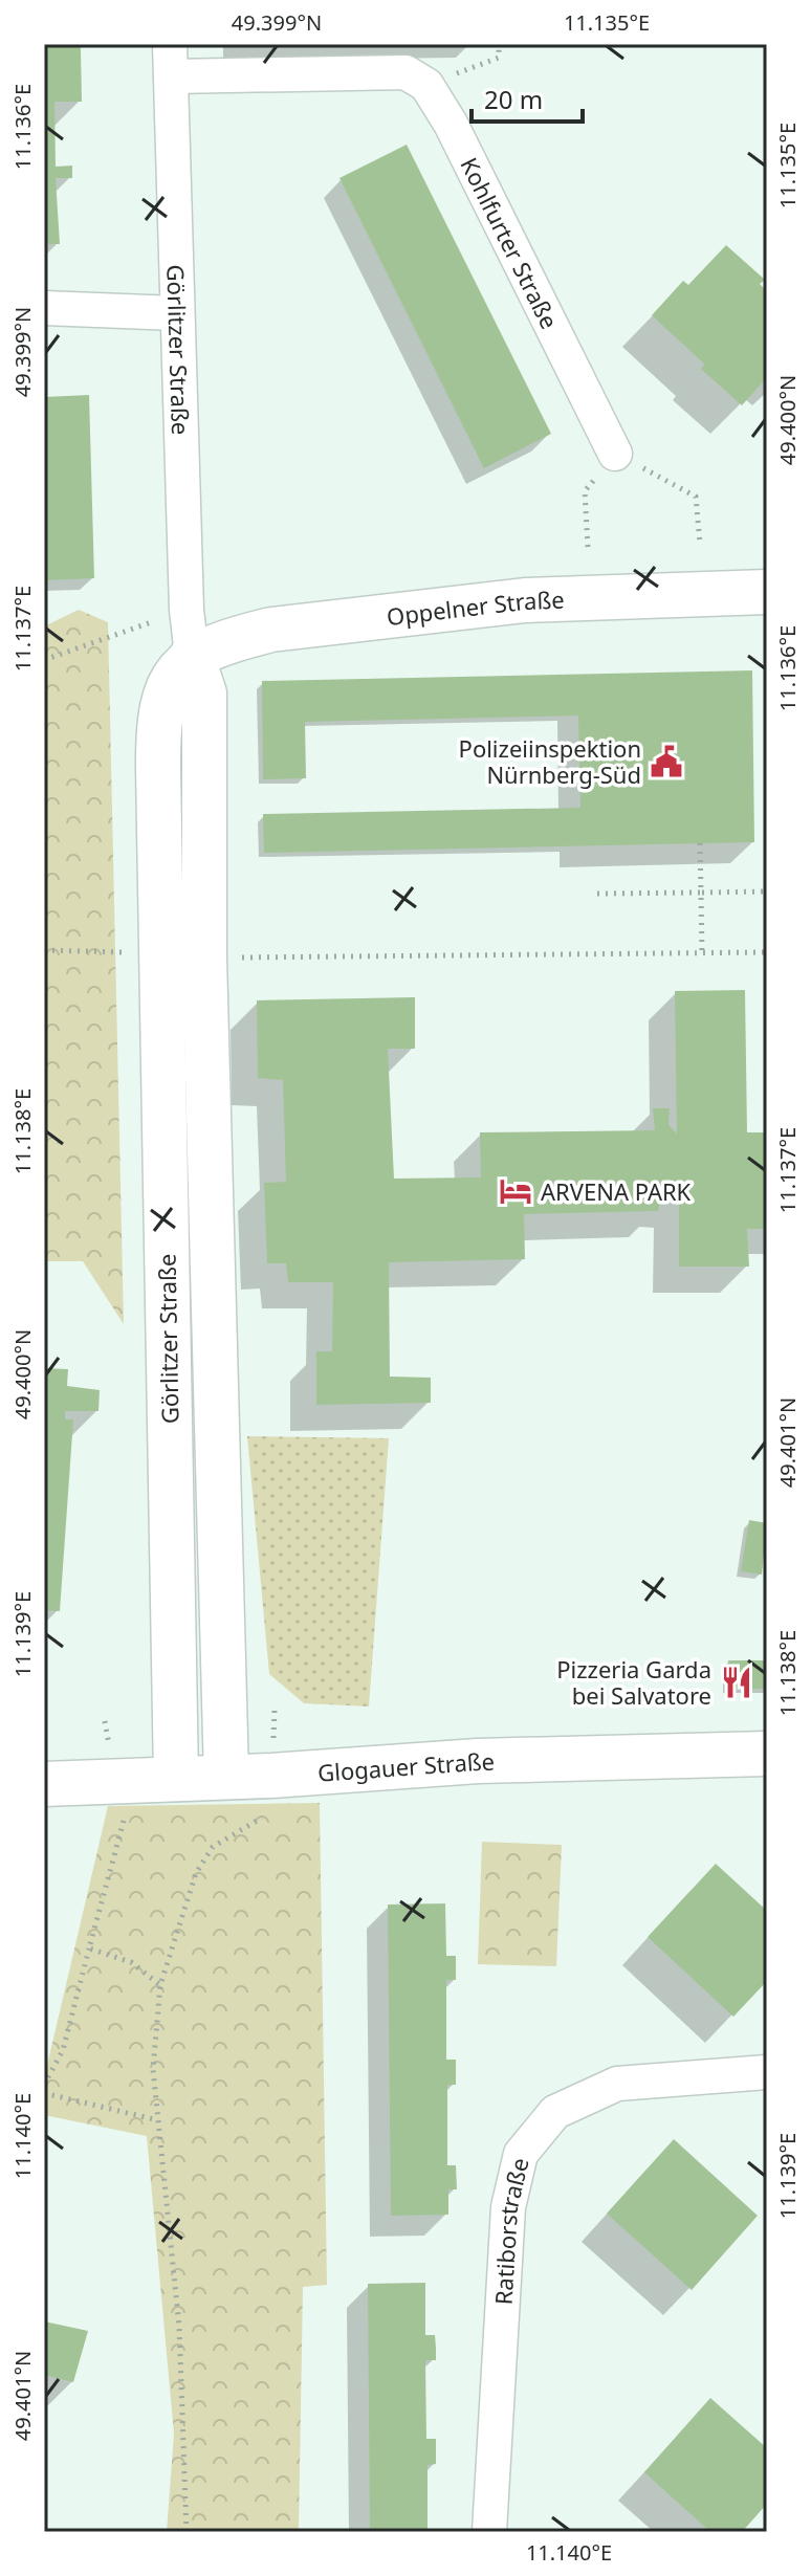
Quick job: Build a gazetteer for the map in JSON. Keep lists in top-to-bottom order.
{
  "streets": {
    "street": [
      "Kohlfurter Straße",
      "Görlitzer Straße",
      "Oppelner Straße",
      "Glogauer Straße",
      "Ratiborstraße"
    ]
  },
  "crossings": [
    ["Görlitzer Straße", "Oppelner Straße"],
    ["Görlitzer Straße", "Glogauer Straße"]
  ],
  "places": {
    "public building": ["Polizeiinspektion Nürnberg-Süd"],
    "hotel": ["ARVENA PARK"],
    "restaurant": ["Pizzeria Garda bei Salvatore"]
  },
  "scale_bar": "20 m",
  "coordinates": [
    "49.399°N",
    "11.135°E",
    "11.136°E",
    "49.400°N",
    "11.137°E",
    "11.138°E",
    "49.401°N",
    "11.139°E",
    "11.140°E"
  ]
}
